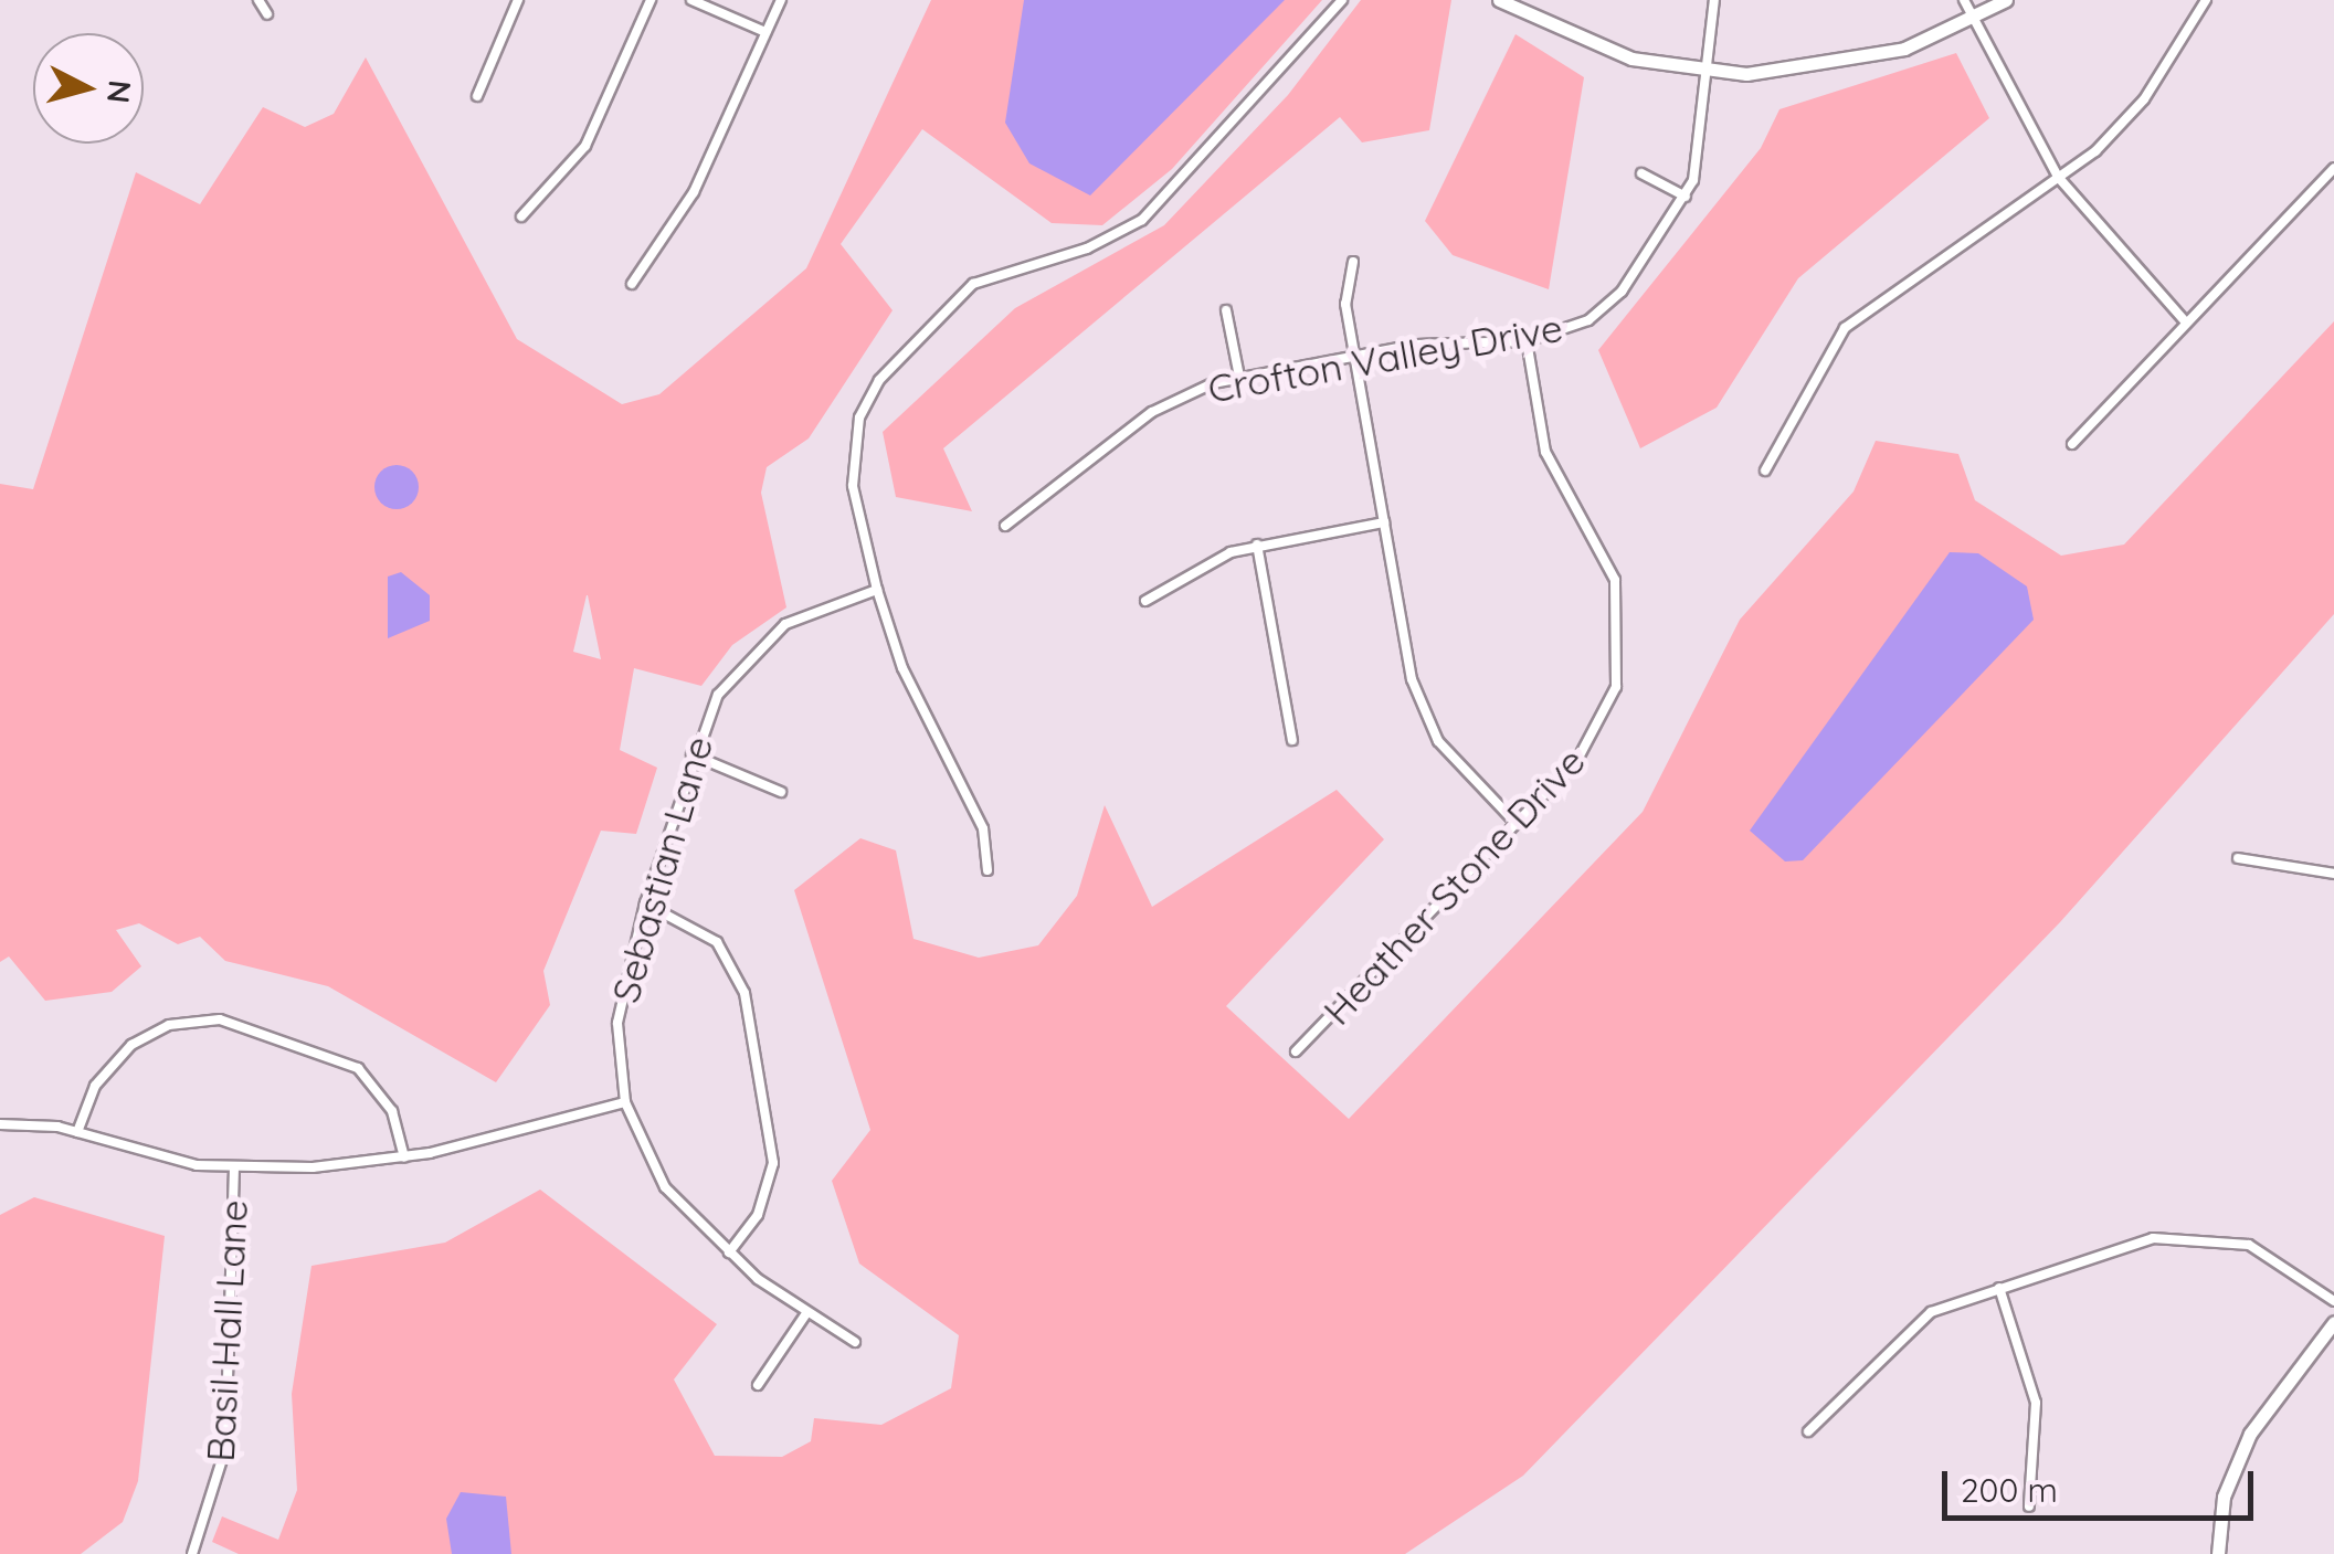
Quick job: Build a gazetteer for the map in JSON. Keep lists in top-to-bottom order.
{
  "streets": {
    "street": [
      "Crofton Valley Drive",
      "Sebastian Lane",
      "Heather Stone Drive",
      "Basil Hall Lane"
    ]
  },
  "crossings": [
    ["Crofton Valley Drive", "Heather Stone Drive"]
  ],
  "scale_bar": "200 m",
  "north": "right"
}
